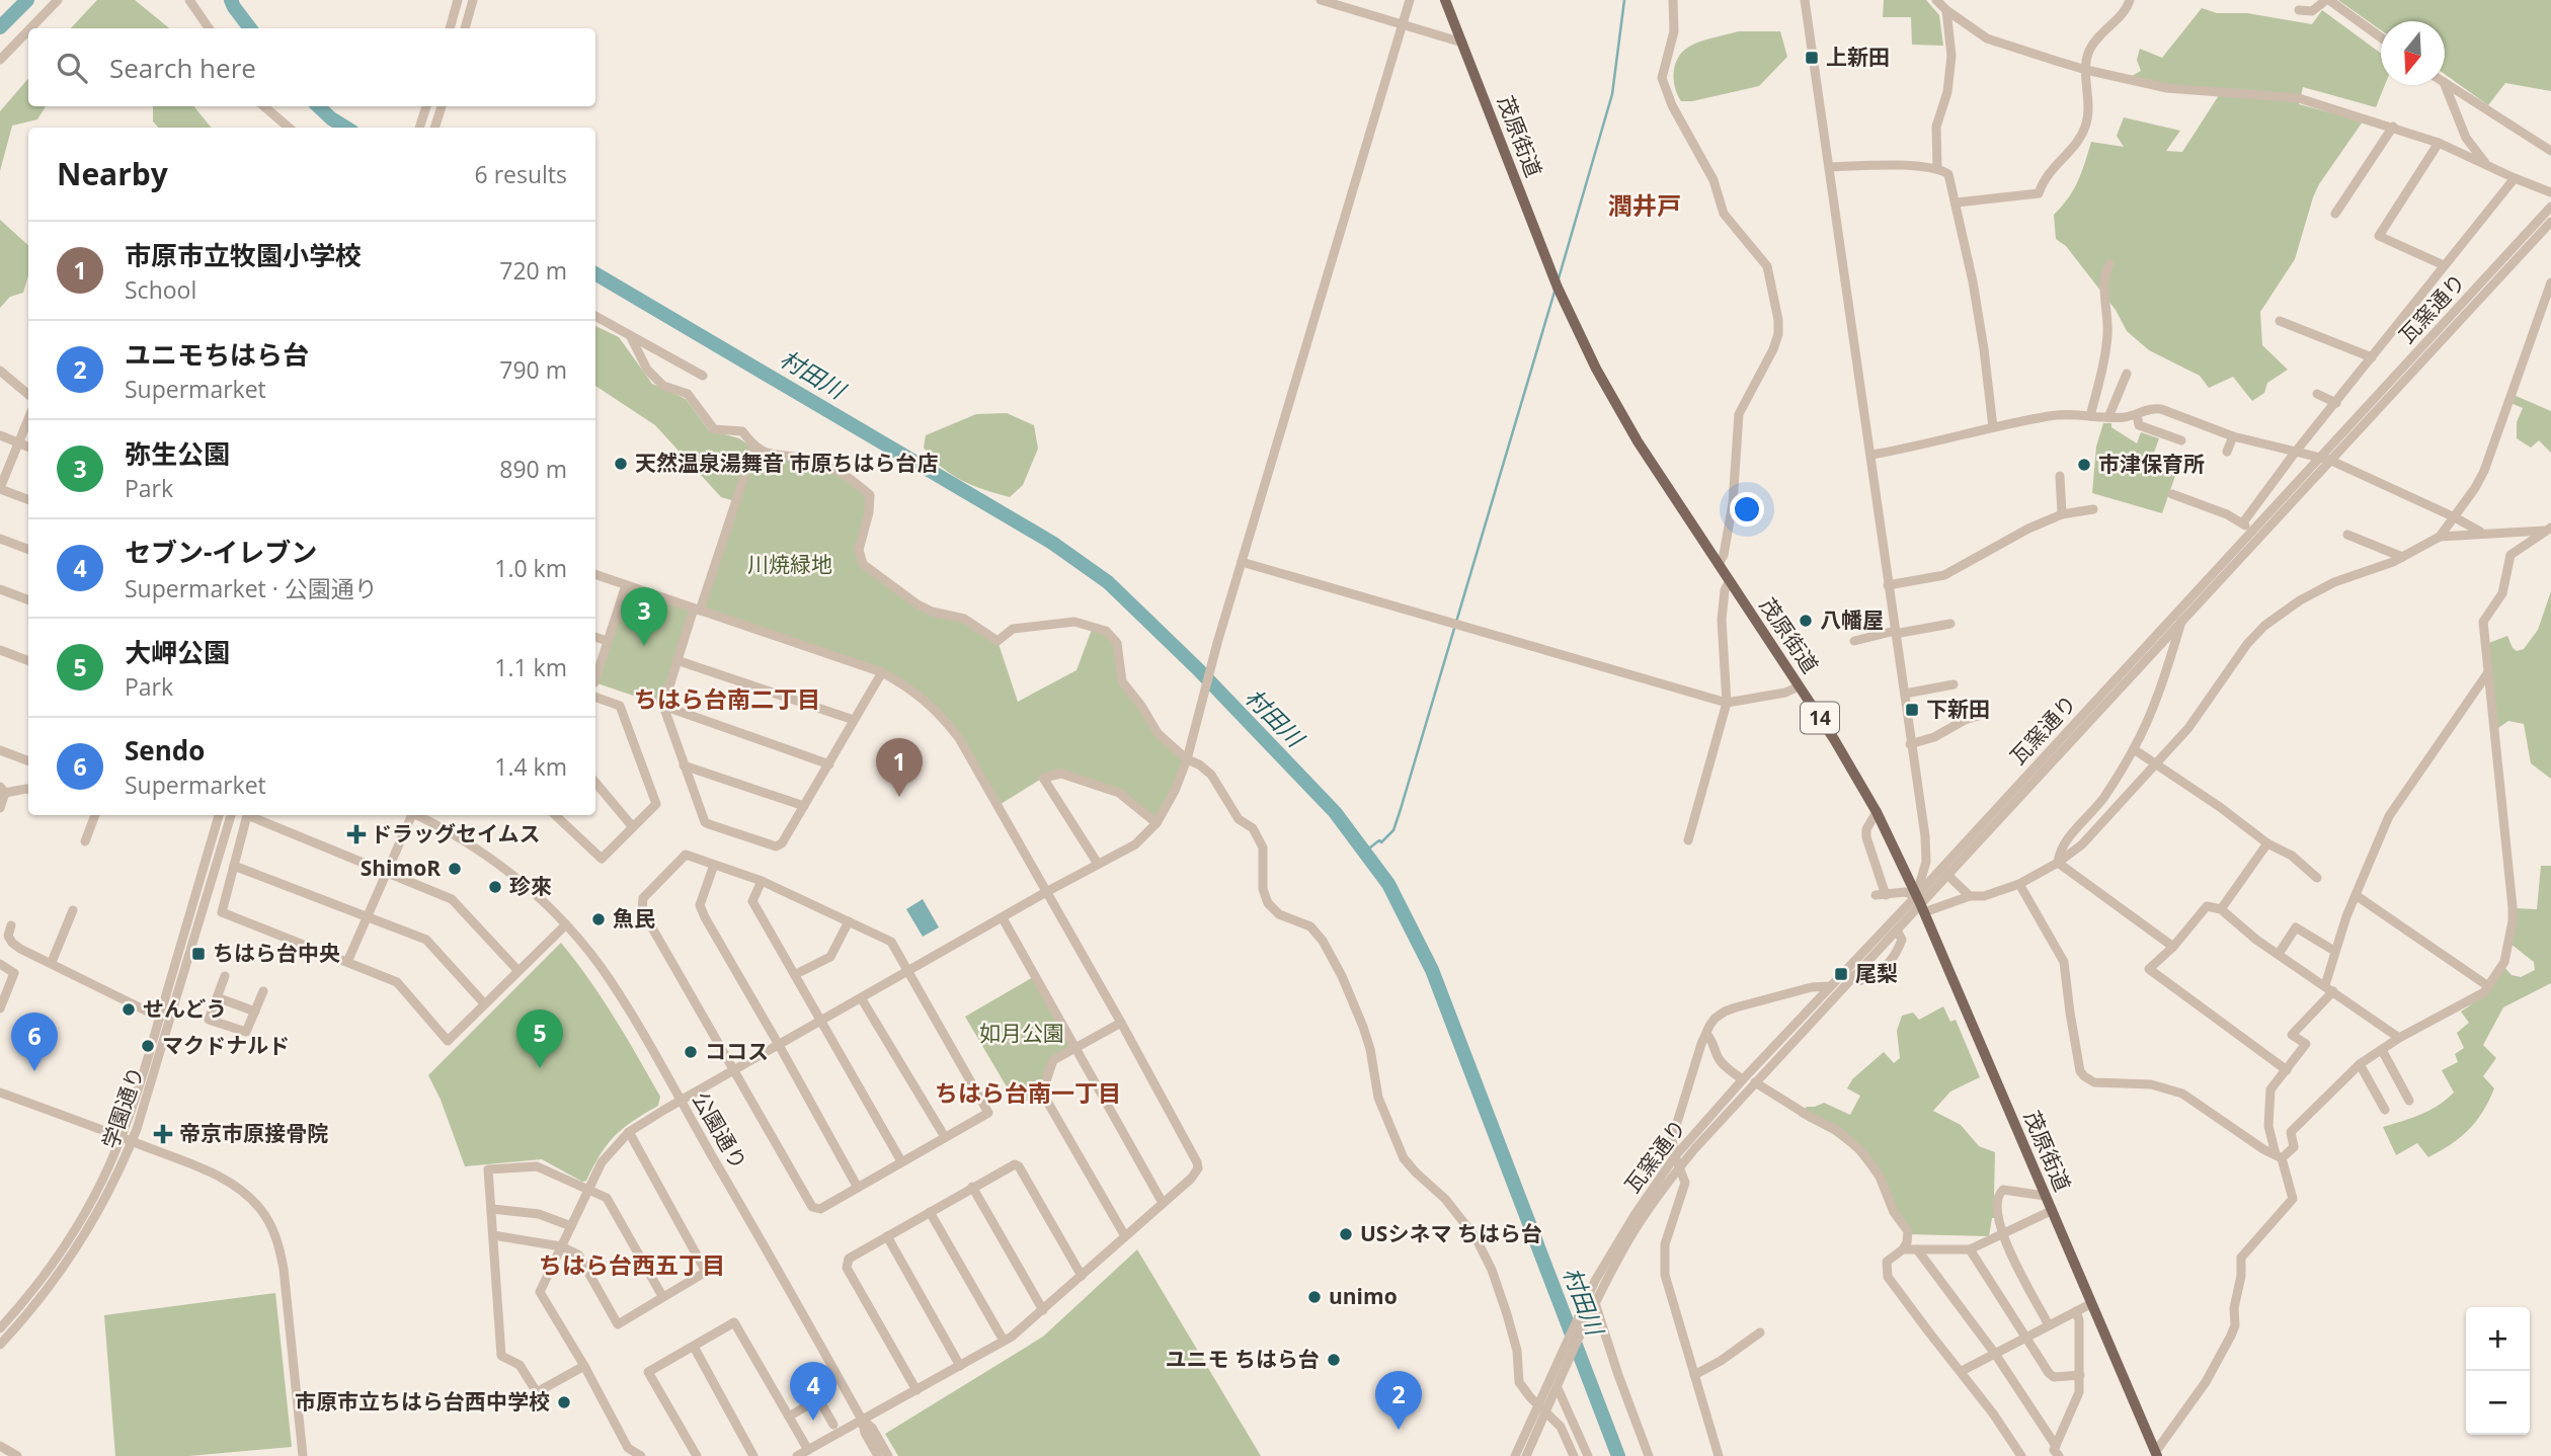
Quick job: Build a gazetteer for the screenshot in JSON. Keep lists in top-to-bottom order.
{
  "streets": {
    "main road": ["茂原街道", "14"],
    "street": ["瓦窯通り", "学園通り", "公園通り"]
  },
  "crossings": [
    ["茂原街道", "瓦窯通り"]
  ],
  "districts": [
    "潤井戸",
    "ちはら台南二丁目",
    "ちはら台南一丁目",
    "ちはら台西五丁目"
  ],
  "water": ["村田川"],
  "parks": ["川焼緑地", "如月公園"],
  "places": {
    "transit": [
      "上新田",
      "下新田",
      "ちはら台中央",
      "尾梨"
    ],
    "other": [
      "天然温泉湯舞音 市原ちはら台店",
      "市津保育所",
      "八幡屋",
      "ShimoR",
      "珍來",
      "魚民",
      "せんどう",
      "マクドナルド",
      "ココス",
      "USシネマ ちはら台",
      "unimo",
      "ユニモ ちはら台",
      "市原市立ちはら台西中学校"
    ],
    "health": ["ドラッグセイムス", "帝京市原接骨院"]
  },
  "north": "bottom",
  "page": {
    "search": "Search here",
    "heading": ["Nearby", "6 results"],
    "list": [
      {
        "mark": "1",
        "name": "市原市立牧園小学校",
        "note": "School",
        "value": "720 m"
      },
      {
        "mark": "2",
        "name": "ユニモちはら台",
        "note": "Supermarket",
        "value": "790 m"
      },
      {
        "mark": "3",
        "name": "弥生公園",
        "note": "Park",
        "value": "890 m"
      },
      {
        "mark": "4",
        "name": "セブン-イレブン",
        "note": "Supermarket · 公園通り",
        "value": "1.0 km"
      },
      {
        "mark": "5",
        "name": "大岬公園",
        "note": "Park",
        "value": "1.1 km"
      },
      {
        "mark": "6",
        "name": "Sendo",
        "note": "Supermarket",
        "value": "1.4 km"
      }
    ],
    "pins": [
      "3",
      "1",
      "5",
      "6",
      "4",
      "2"
    ],
    "map_buttons": ["+", "−"]
  }
}
